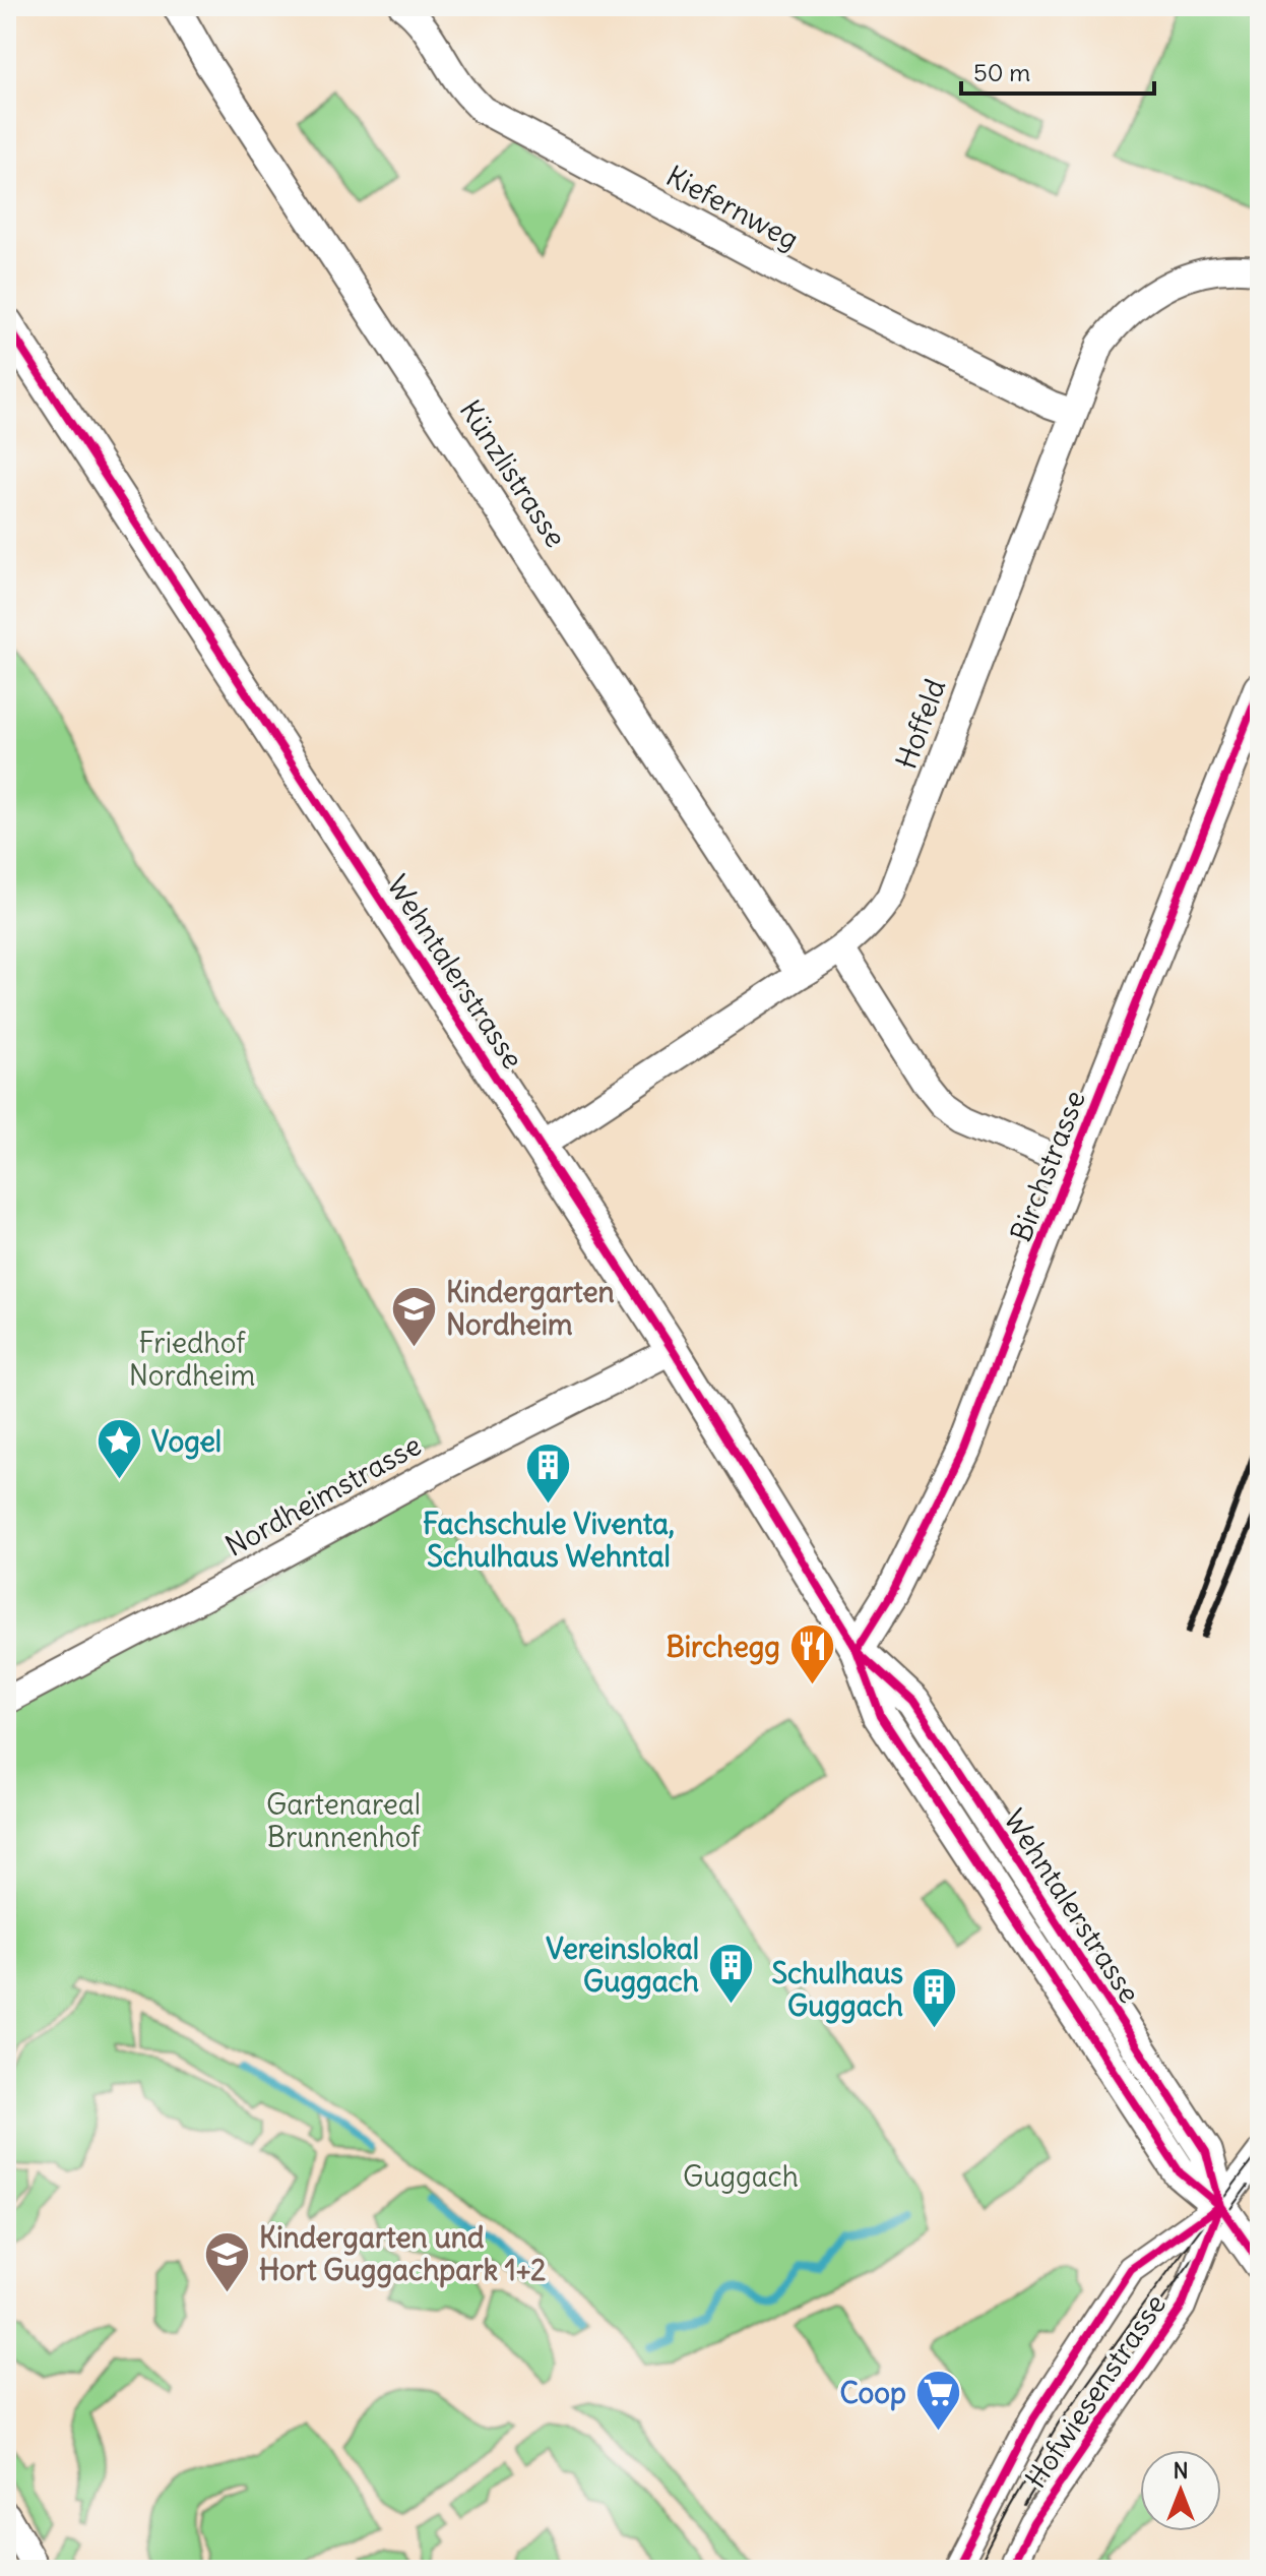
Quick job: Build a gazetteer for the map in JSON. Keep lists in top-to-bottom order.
{
  "streets": {
    "main road": ["Wehntalerstrasse", "Birchstrasse"],
    "street": [
      "Kiefernweg",
      "Künzlistrasse",
      "Hoffeld",
      "Nordheimstrasse",
      "Hofwiesenstrasse"
    ]
  },
  "crossings": [
    ["Kiefernweg", "Hoffeld"],
    ["Künzlistrasse", "Hoffeld"],
    ["Hoffeld", "Wehntalerstrasse"],
    ["Wehntalerstrasse", "Birchstrasse"],
    ["Wehntalerstrasse", "Nordheimstrasse"],
    ["Wehntalerstrasse", "Hofwiesenstrasse"]
  ],
  "parks": ["Friedhof Nordheim", "Gartenareal Brunnenhof", "Guggach"],
  "places": {
    "school or university": ["Kindergarten Nordheim", "Kindergarten und Hort Guggachpark 1+2"],
    "place": ["Vogel"],
    "building": ["Fachschule Viventa, Schulhaus Wehntal", "Vereinslokal Guggach", "Schulhaus Guggach"],
    "restaurant": ["Birchegg"],
    "supermarket": ["Coop"]
  },
  "scale_bar": "50 m",
  "north": "top"
}
